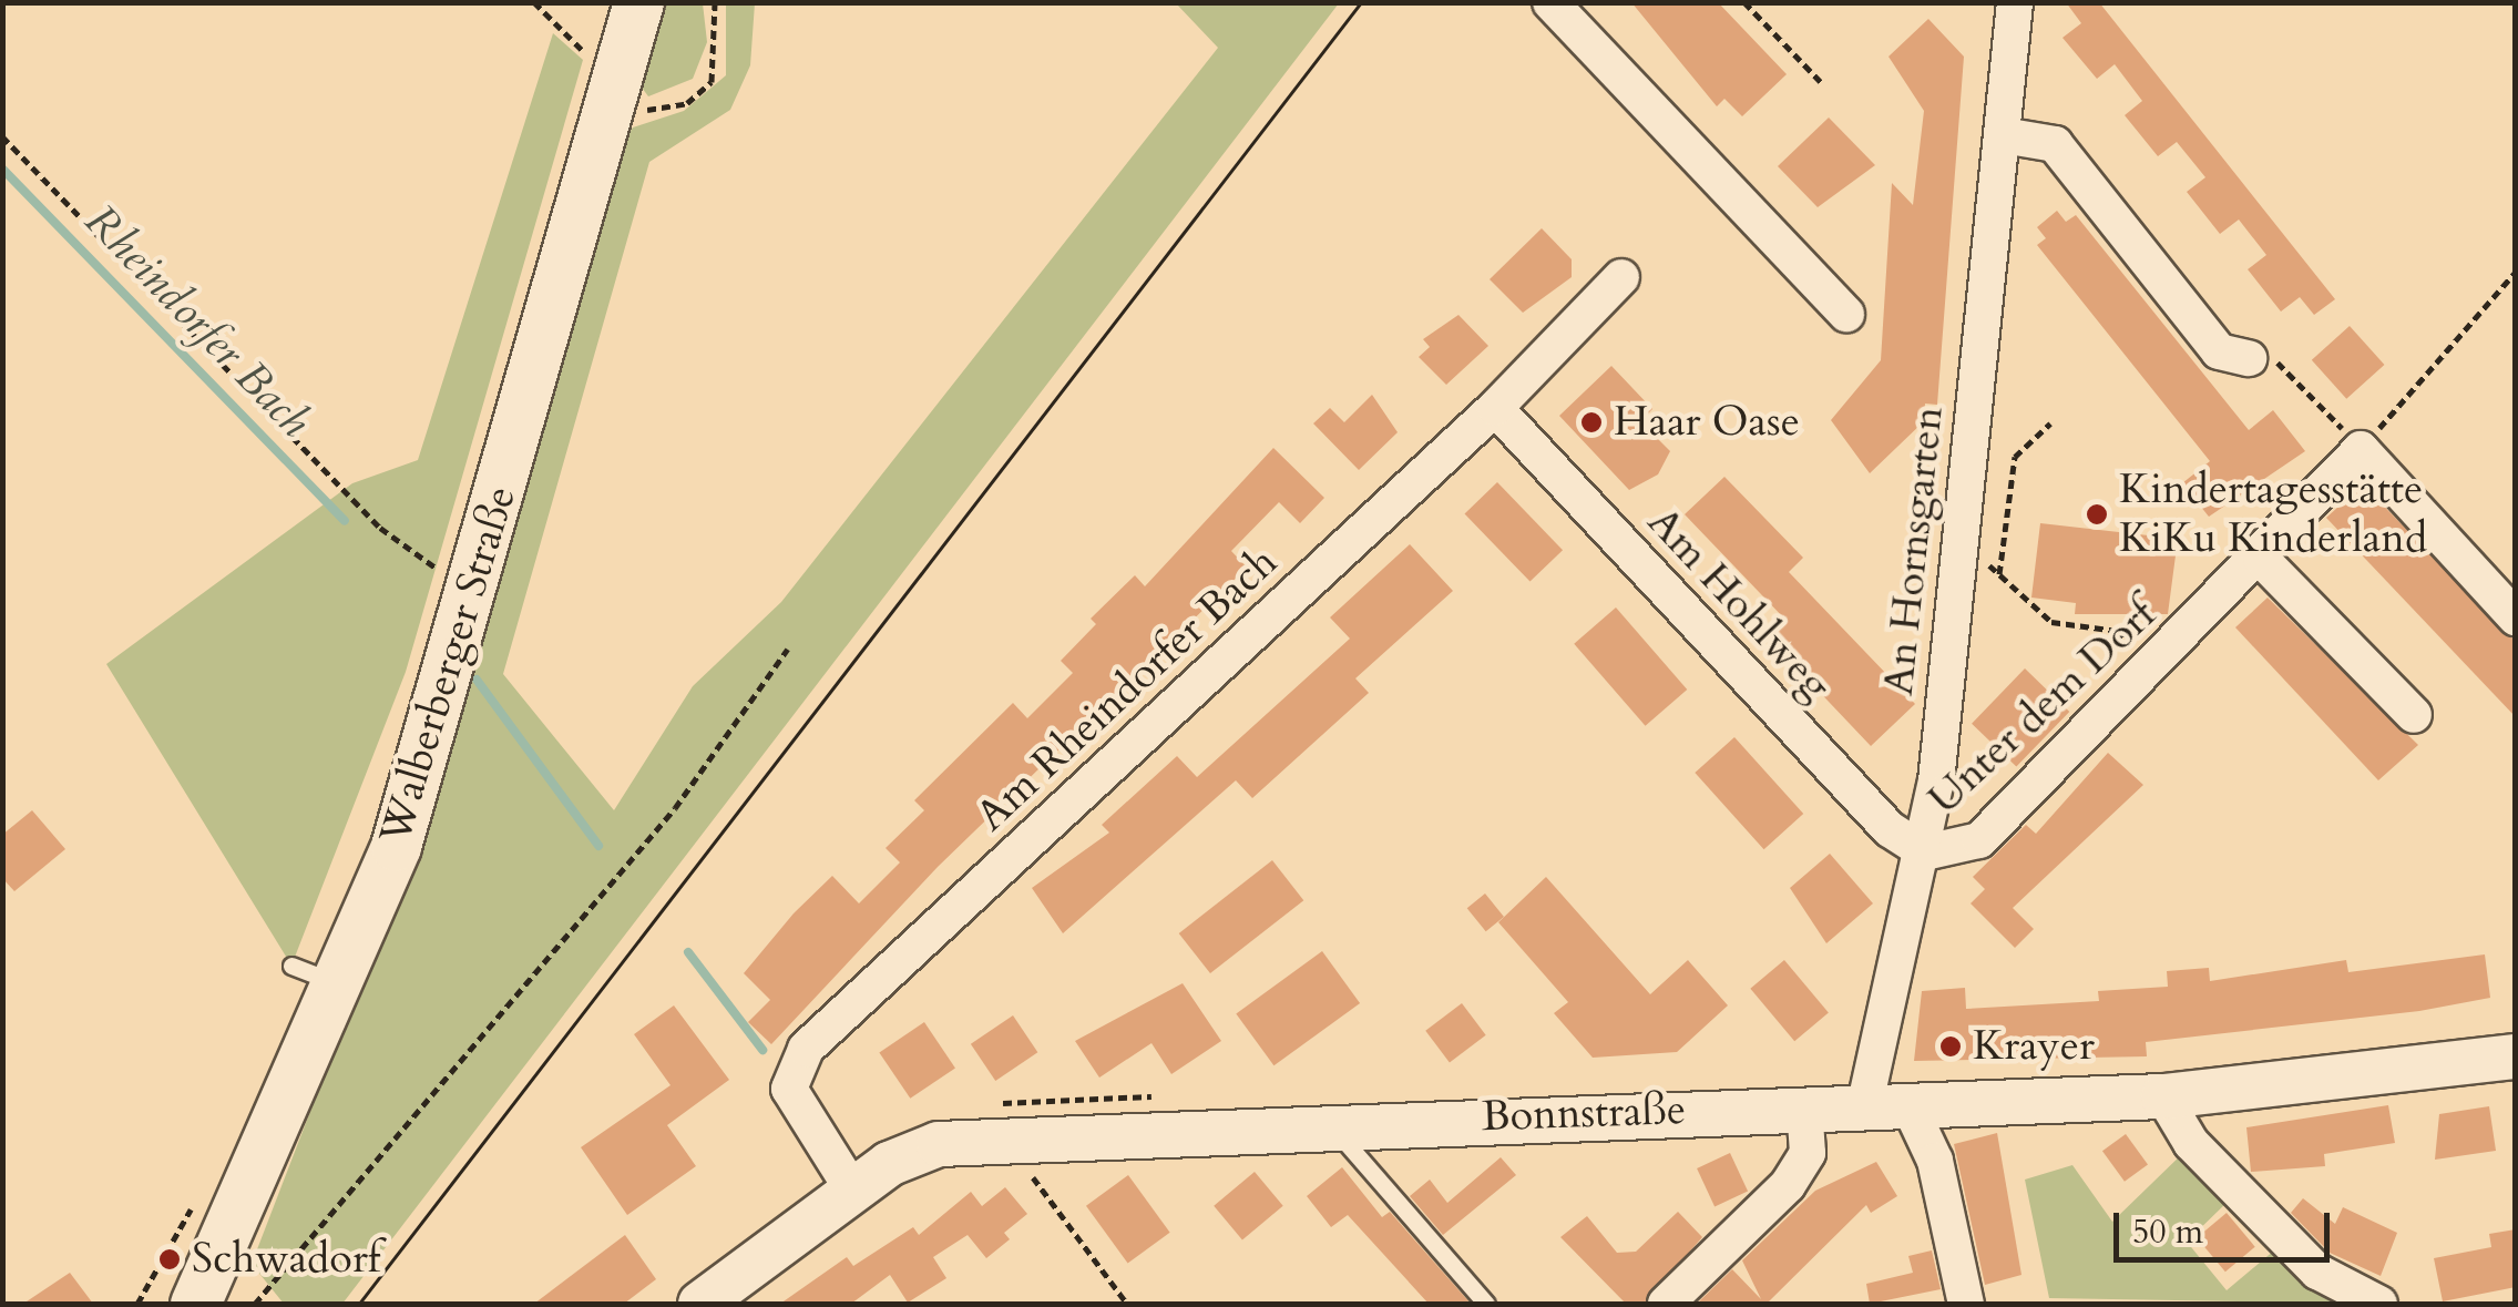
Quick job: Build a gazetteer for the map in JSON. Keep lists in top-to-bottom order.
{
  "streets": {
    "main road": ["Walberberger Straße"],
    "street": [
      "An Hornsgarten",
      "Am Hohlweg",
      "Am Rheindorfer Bach",
      "Unter dem Dorf",
      "Bonnstraße"
    ]
  },
  "crossings": [
    ["An Hornsgarten", "Am Hohlweg"],
    ["An Hornsgarten", "Unter dem Dorf"],
    ["An Hornsgarten", "Bonnstraße"],
    ["Am Hohlweg", "Am Rheindorfer Bach"],
    ["Am Hohlweg", "Unter dem Dorf"],
    ["Am Rheindorfer Bach", "Bonnstraße"]
  ],
  "water": ["Rheindorfer Bach"],
  "places": [
    "Haar Oase",
    "Kindertagesstätte KiKu Kinderland",
    "Krayer",
    "Schwadorf"
  ],
  "scale_bar": "50 m"
}
